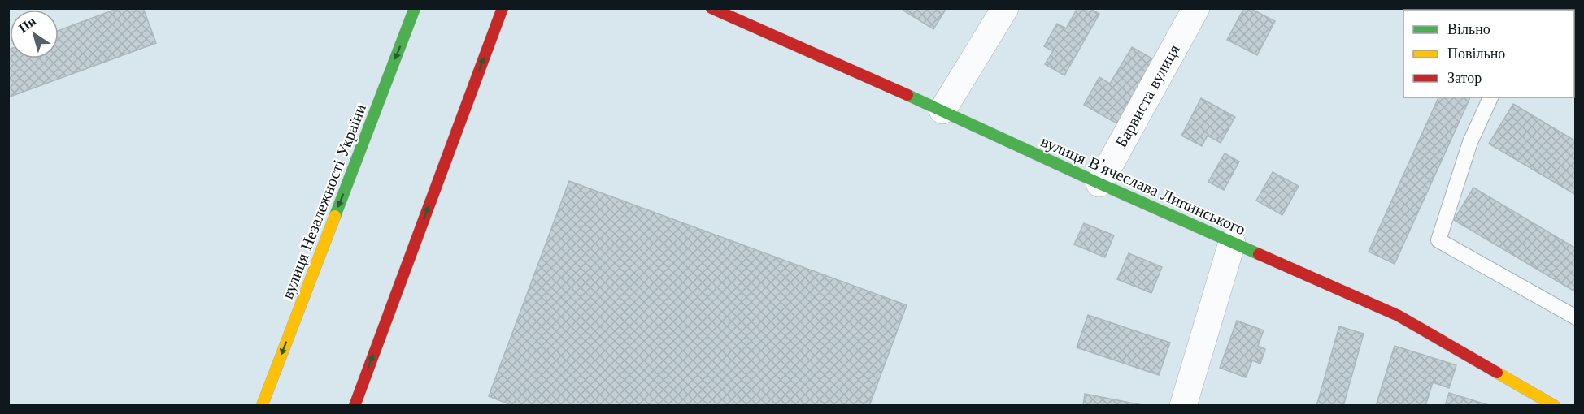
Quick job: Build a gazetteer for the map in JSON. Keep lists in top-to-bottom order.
{
  "streets": {
    "street": ["Барвиста вулиця", "вулиця В'ячеслава Липинського", "вулиця Незалежності України"]
  },
  "crossings": [
    ["Барвиста вулиця", "вулиця В'ячеслава Липинського"]
  ],
  "legend": ["Вільно", "Повільно", "Затор"],
  "north": "top left"
}
